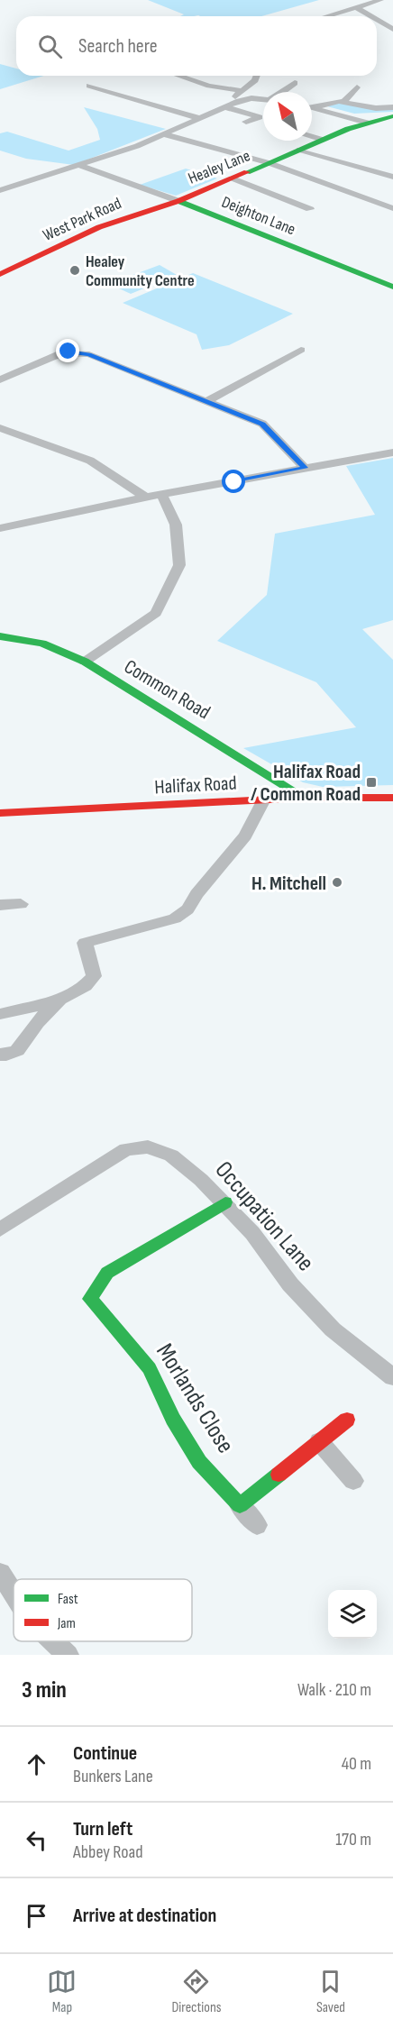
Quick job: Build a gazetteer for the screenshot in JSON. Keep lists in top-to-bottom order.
{
  "streets": {
    "street": [
      "Healey Lane",
      "Deighton Lane",
      "West Park Road",
      "Common Road",
      "Halifax Road",
      "Occupation Lane",
      "Morlands Close"
    ]
  },
  "crossings": [
    ["Healey Lane", "Deighton Lane"],
    ["Healey Lane", "West Park Road"],
    ["Deighton Lane", "West Park Road"],
    ["Common Road", "Halifax Road"],
    ["Occupation Lane", "Morlands Close"]
  ],
  "places": {
    "other": ["Healey Community Centre", "H. Mitchell"],
    "transit": ["Halifax Road / Common Road"]
  },
  "legend": ["Fast", "Jam"],
  "north": "top left",
  "page": {
    "search": "Search here",
    "heading": ["3 min", "Walk · 210 m"],
    "list": [
      ["Continue", "Bunkers Lane", "40 m"],
      ["Turn left", "Abbey Road", "170 m"],
      "Arrive at destination"
    ],
    "nav": ["Map", "Directions", "Saved"]
  }
}
